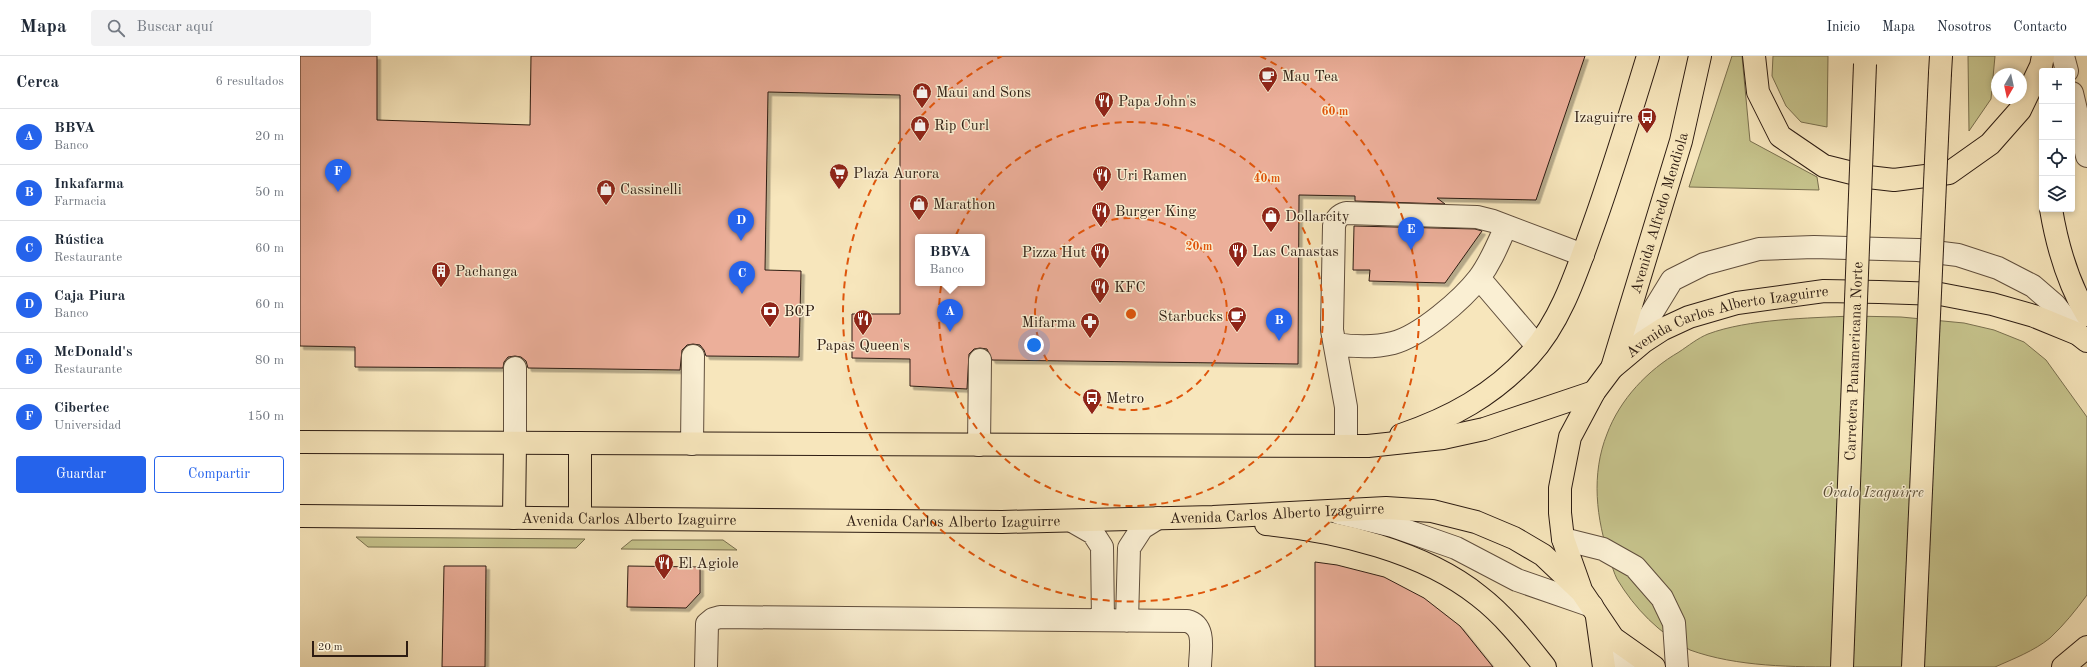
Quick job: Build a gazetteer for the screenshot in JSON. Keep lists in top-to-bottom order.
{
  "streets": {
    "main road": ["Avenida Alfredo Mendiola", "Avenida Carlos Alberto Izaguirre", "Carretera Panamericana Norte"]
  },
  "crossings": [
    ["Avenida Alfredo Mendiola", "Avenida Carlos Alberto Izaguirre"]
  ],
  "parks": ["Óvalo Izaguirre"],
  "places": {
    "cafe": ["Mau Tea", "Starbucks"],
    "shop": [
      "Maui and Sons",
      "Rip Curl",
      "Cassinelli",
      "Marathon",
      "Dollarcity"
    ],
    "restaurant": [
      "Papa John's",
      "Uri Ramen",
      "Burger King",
      "Las Canastas",
      "Pizza Hut",
      "KFC",
      "Papas Queen's",
      "El Agiole"
    ],
    "bus stop": ["Izaguirre", "Metro"],
    "supermarket": ["Plaza Aurora"],
    "building": ["Pachanga"],
    "bank": ["BCP"],
    "pharmacy": ["Mifarma"]
  },
  "scale_bar": "20 m",
  "north": "bottom",
  "page": {
    "header": "Mapa",
    "search": "Buscar aquí",
    "nav": [
      "Inicio",
      "Mapa",
      "Nosotros",
      "Contacto"
    ],
    "heading": ["Cerca", "6 resultados"],
    "map_buttons": ["+", "−"],
    "list": [
      {
        "mark": "A",
        "name": "BBVA",
        "note": "Banco",
        "value": "20 m"
      },
      {
        "mark": "B",
        "name": "Inkafarma",
        "note": "Farmacia",
        "value": "50 m"
      },
      {
        "mark": "C",
        "name": "Rústica",
        "note": "Restaurante",
        "value": "60 m"
      },
      {
        "mark": "D",
        "name": "Caja Piura",
        "note": "Banco",
        "value": "60 m"
      },
      {
        "mark": "E",
        "name": "McDonald's",
        "note": "Restaurante",
        "value": "80 m"
      },
      {
        "mark": "F",
        "name": "Cibertec",
        "note": "Universidad",
        "value": "150 m"
      }
    ],
    "pins": [
      "F",
      "D",
      "E",
      "C",
      "A",
      "B"
    ],
    "popup": ["BBVA", "Banco"],
    "buttons": ["Guardar", "Compartir"],
    "scale": "20 m"
  },
  "rings": ["60 m", "40 m", "20 m"]
}
